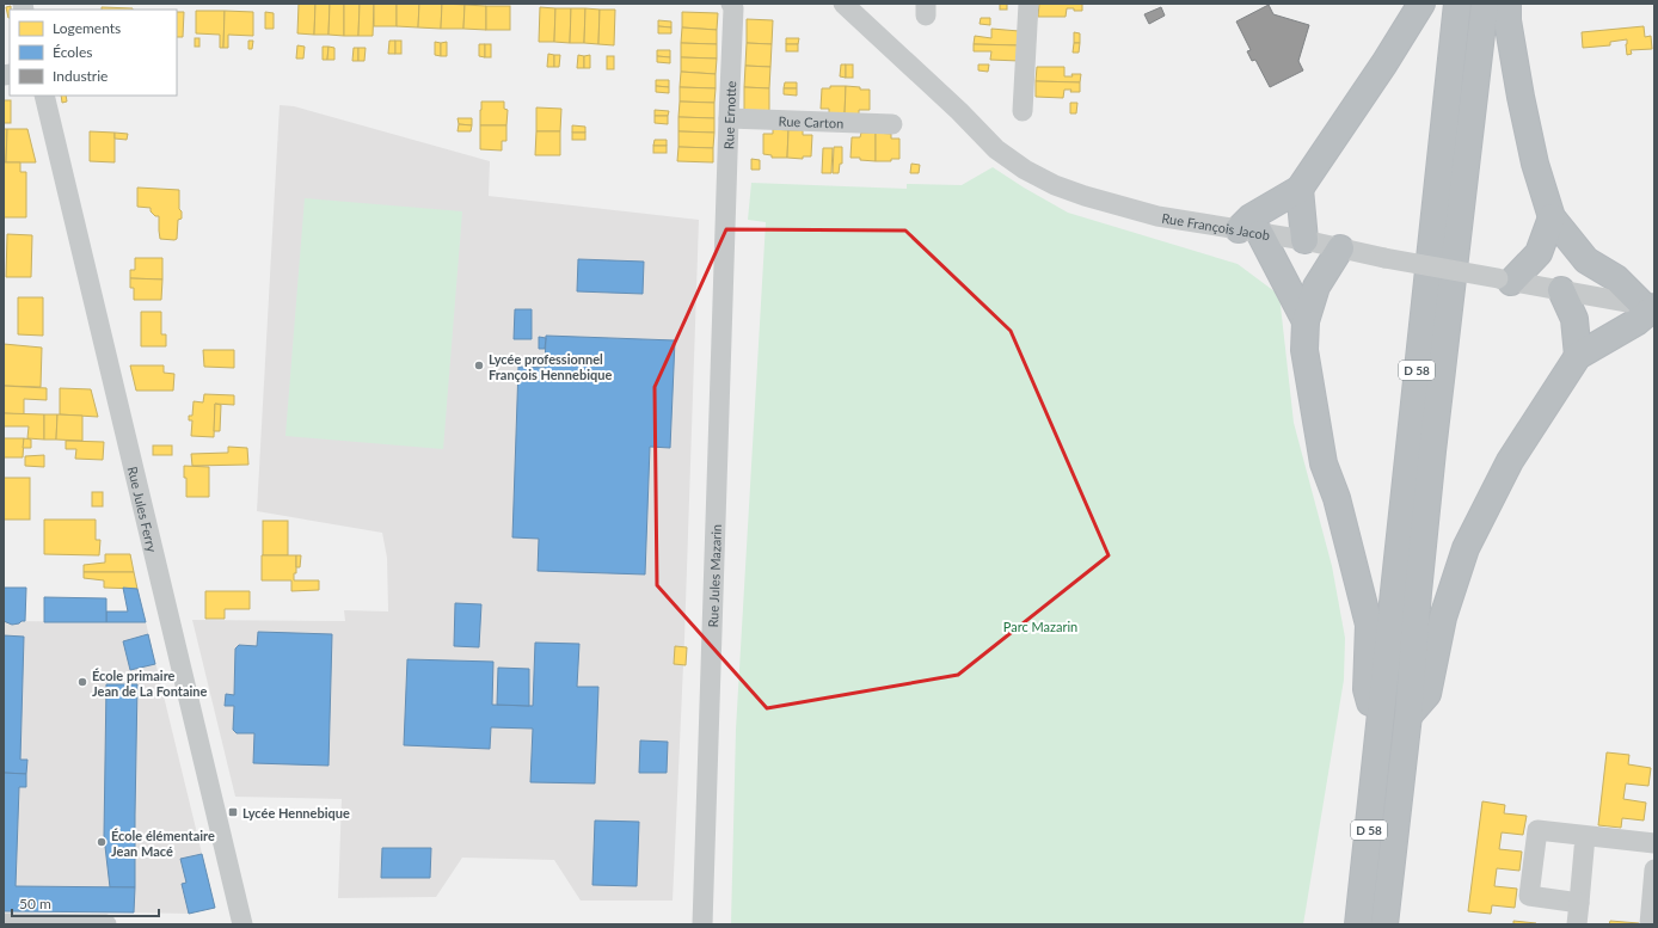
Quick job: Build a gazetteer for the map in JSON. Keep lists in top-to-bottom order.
{
  "streets": {
    "highway": ["D 58"],
    "street": [
      "Rue Ernotte",
      "Rue Carton",
      "Rue François Jacob",
      "Rue Jules Ferry",
      "Rue Jules Mazarin"
    ]
  },
  "crossings": [
    ["Rue Ernotte", "Rue Carton"],
    ["Rue Ernotte", "Rue Jules Mazarin"]
  ],
  "parks": ["Parc Mazarin"],
  "places": {
    "other": ["Lycée professionnel François Hennebique", "École primaire Jean de La Fontaine", "École élémentaire Jean Macé"],
    "transit": ["Lycée Hennebique"]
  },
  "legend": ["Logements", "Écoles", "Industrie"],
  "scale_bar": "50 m"
}
